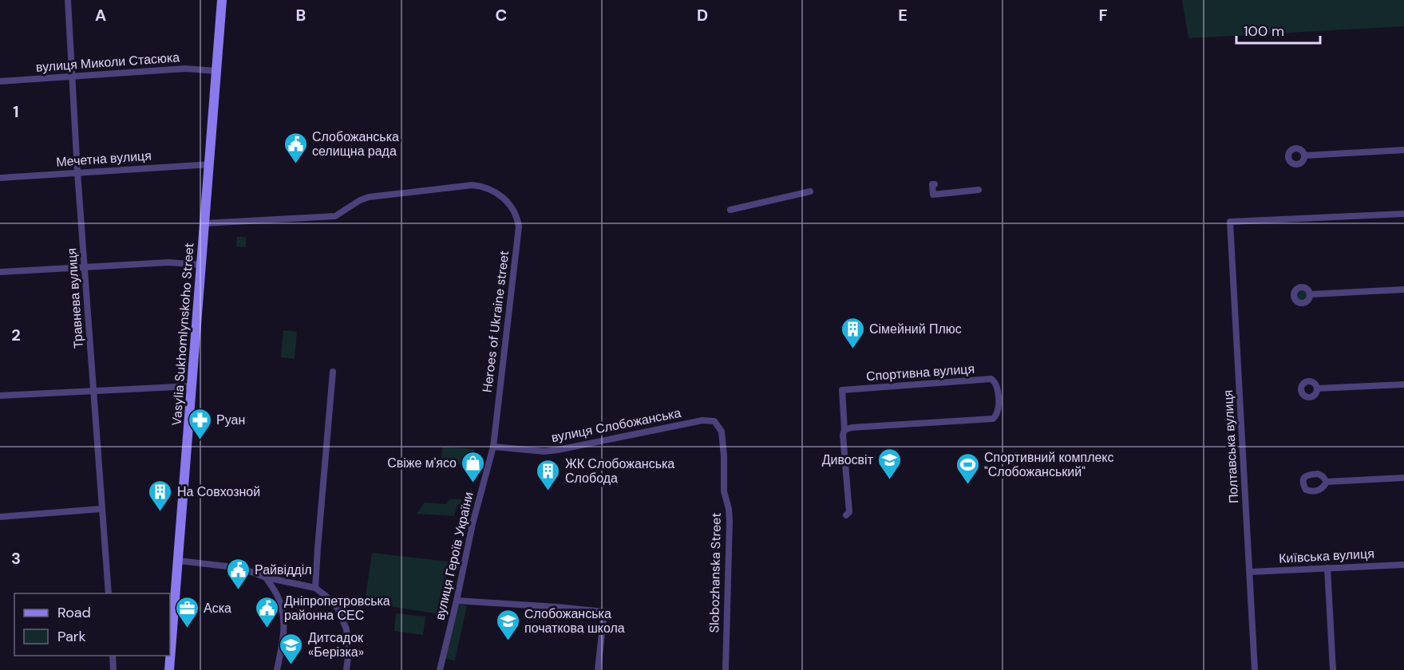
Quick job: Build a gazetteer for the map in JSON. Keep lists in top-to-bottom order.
{
  "streets": {
    "main road": ["Vasylia Sukhomlynskoho Street"],
    "street": [
      "вулиця Миколи Стасюка",
      "Мечетна вулиця",
      "Травнева вулиця",
      "Heroes of Ukraine street",
      "Спортивна вулиця",
      "вулиця Слобожанська",
      "Полтавська вулиця",
      "вулиця Героїв України",
      "Київська вулиця",
      "Slobozhanska Street"
    ]
  },
  "crossings": [
    ["вулиця Миколи Стасюка", "Травнева вулиця"],
    ["вулиця Миколи Стасюка", "Vasylia Sukhomlynskoho Street"],
    ["Мечетна вулиця", "Травнева вулиця"],
    ["Мечетна вулиця", "Vasylia Sukhomlynskoho Street"],
    ["Heroes of Ukraine street", "Vasylia Sukhomlynskoho Street"],
    ["Heroes of Ukraine street", "вулиця Слобожанська"],
    ["Heroes of Ukraine street", "вулиця Героїв України"],
    ["вулиця Слобожанська", "вулиця Героїв України"],
    ["вулиця Слобожанська", "Slobozhanska Street"],
    ["Полтавська вулиця", "Київська вулиця"]
  ],
  "places": {
    "public building": ["Слобожанська селищна рада", "Райвідділ", "Дніпропетровська районна СЕС"],
    "building": ["Сімейний Плюс", "ЖК Слобожанська Слобода", "На Совхозной"],
    "pharmacy": ["Руан"],
    "school or university": ["Дивосвіт", "Cлобожанська початкова школа", "Дитсадок «Берізка»"],
    "shop": ["Свіже м'ясо"],
    "sports": ["Спортивний комплекс \"Слобожанський\""],
    "office": ["Аска"]
  },
  "legend": ["Road", "Park"],
  "scale_bar": "100 m",
  "grid": {
    "columns": [
      "A",
      "B",
      "C",
      "D",
      "E",
      "F"
    ],
    "rows": ["1", "2", "3"]
  }
}
